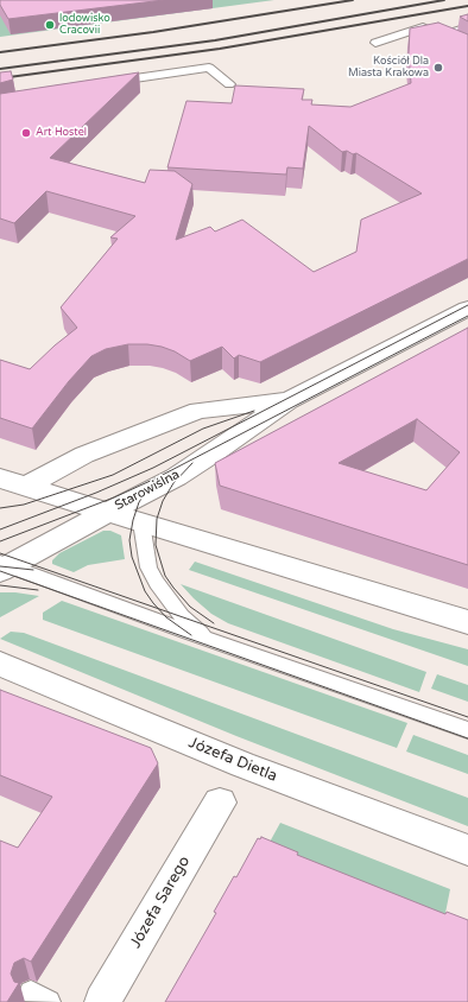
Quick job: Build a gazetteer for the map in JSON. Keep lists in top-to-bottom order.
{
  "streets": {
    "street": ["Starowiślna", "Józefa Dietla", "Józefa Sarego"]
  },
  "places": ["lodowisko Cracovii", "Kościół Dla Miasta Krakowa", "Art Hostel"]
}
